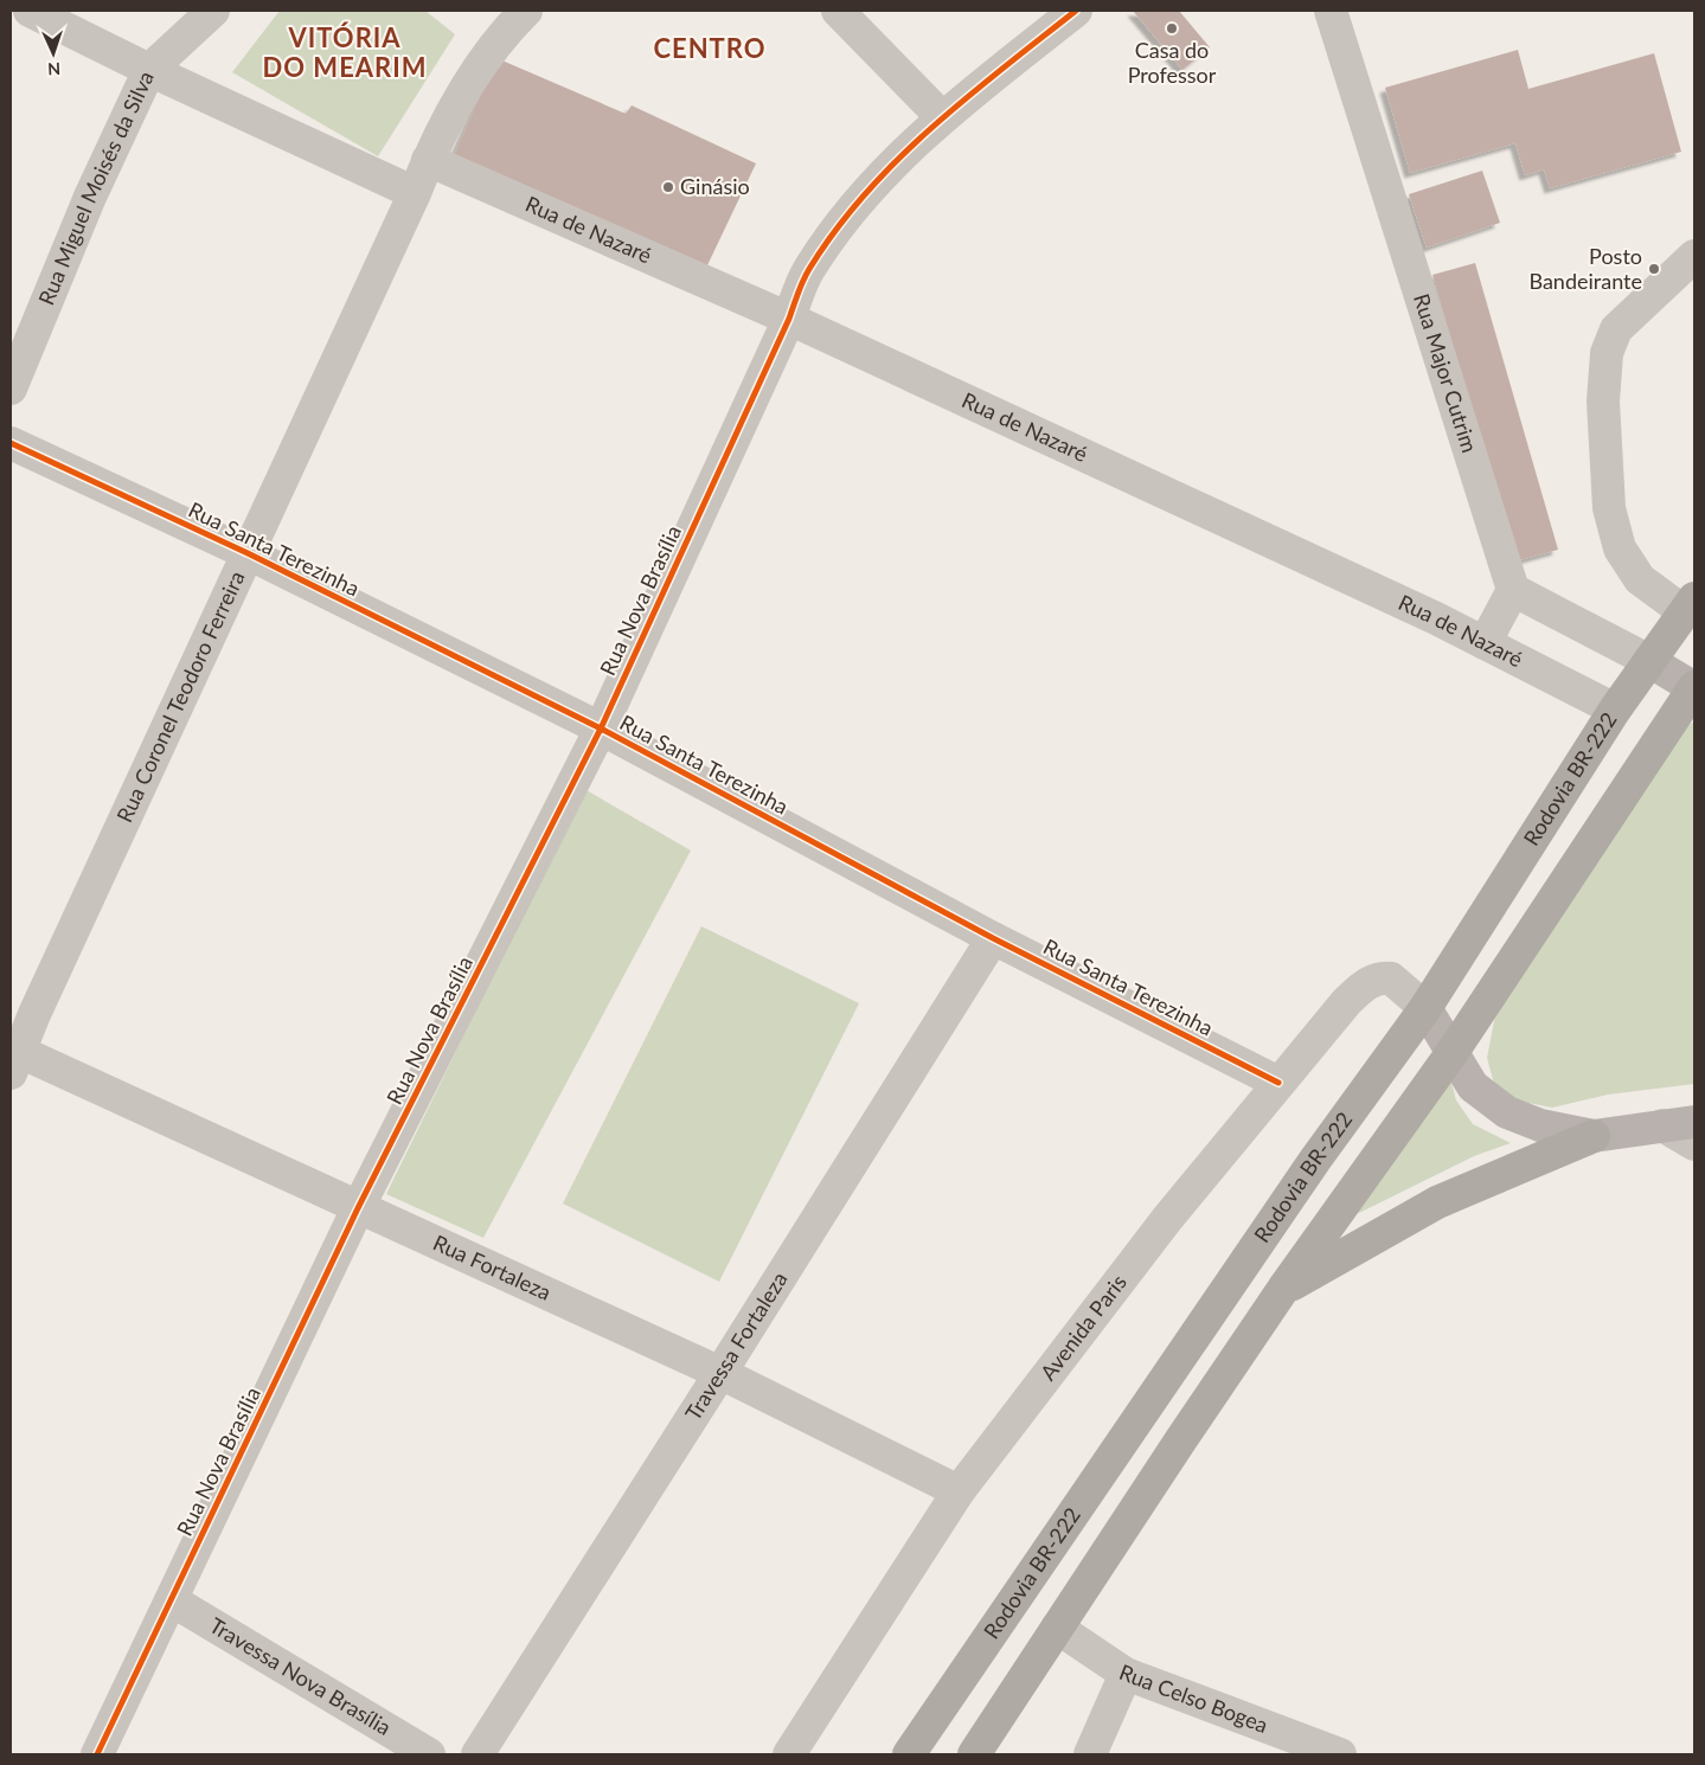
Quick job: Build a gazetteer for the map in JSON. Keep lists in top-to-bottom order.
{
  "streets": {
    "highway": ["Rodovia BR-222"],
    "street": [
      "Rua Miguel Moisés da Silva",
      "Rua de Nazaré",
      "Rua Major Cutrim",
      "Rua Santa Terezinha",
      "Rua Nova Brasília",
      "Rua Coronel Teodoro Ferreira",
      "Rua Fortaleza",
      "Avenida Paris",
      "Travessa Fortaleza",
      "Travessa Nova Brasília",
      "Rua Celso Bogea"
    ]
  },
  "crossings": [
    ["Rua de Nazaré", "Rua Nova Brasília"],
    ["Rua de Nazaré", "Rua Coronel Teodoro Ferreira"],
    ["Rua de Nazaré", "Rodovia BR-222"],
    ["Rua Santa Terezinha", "Rua Nova Brasília"],
    ["Rua Santa Terezinha", "Rua Coronel Teodoro Ferreira"],
    ["Rua Santa Terezinha", "Avenida Paris"],
    ["Rua Santa Terezinha", "Travessa Fortaleza"],
    ["Rua Nova Brasília", "Rua Fortaleza"],
    ["Rua Nova Brasília", "Travessa Nova Brasília"],
    ["Rua Coronel Teodoro Ferreira", "Rua Fortaleza"],
    ["Rodovia BR-222", "Avenida Paris"],
    ["Rua Fortaleza", "Avenida Paris"],
    ["Rua Fortaleza", "Travessa Fortaleza"]
  ],
  "districts": ["VITÓRIA DO MEARIM", "CENTRO"],
  "places": ["Casa do Professor", "Ginásio", "Posto Bandeirante"],
  "north": "bottom"
}
